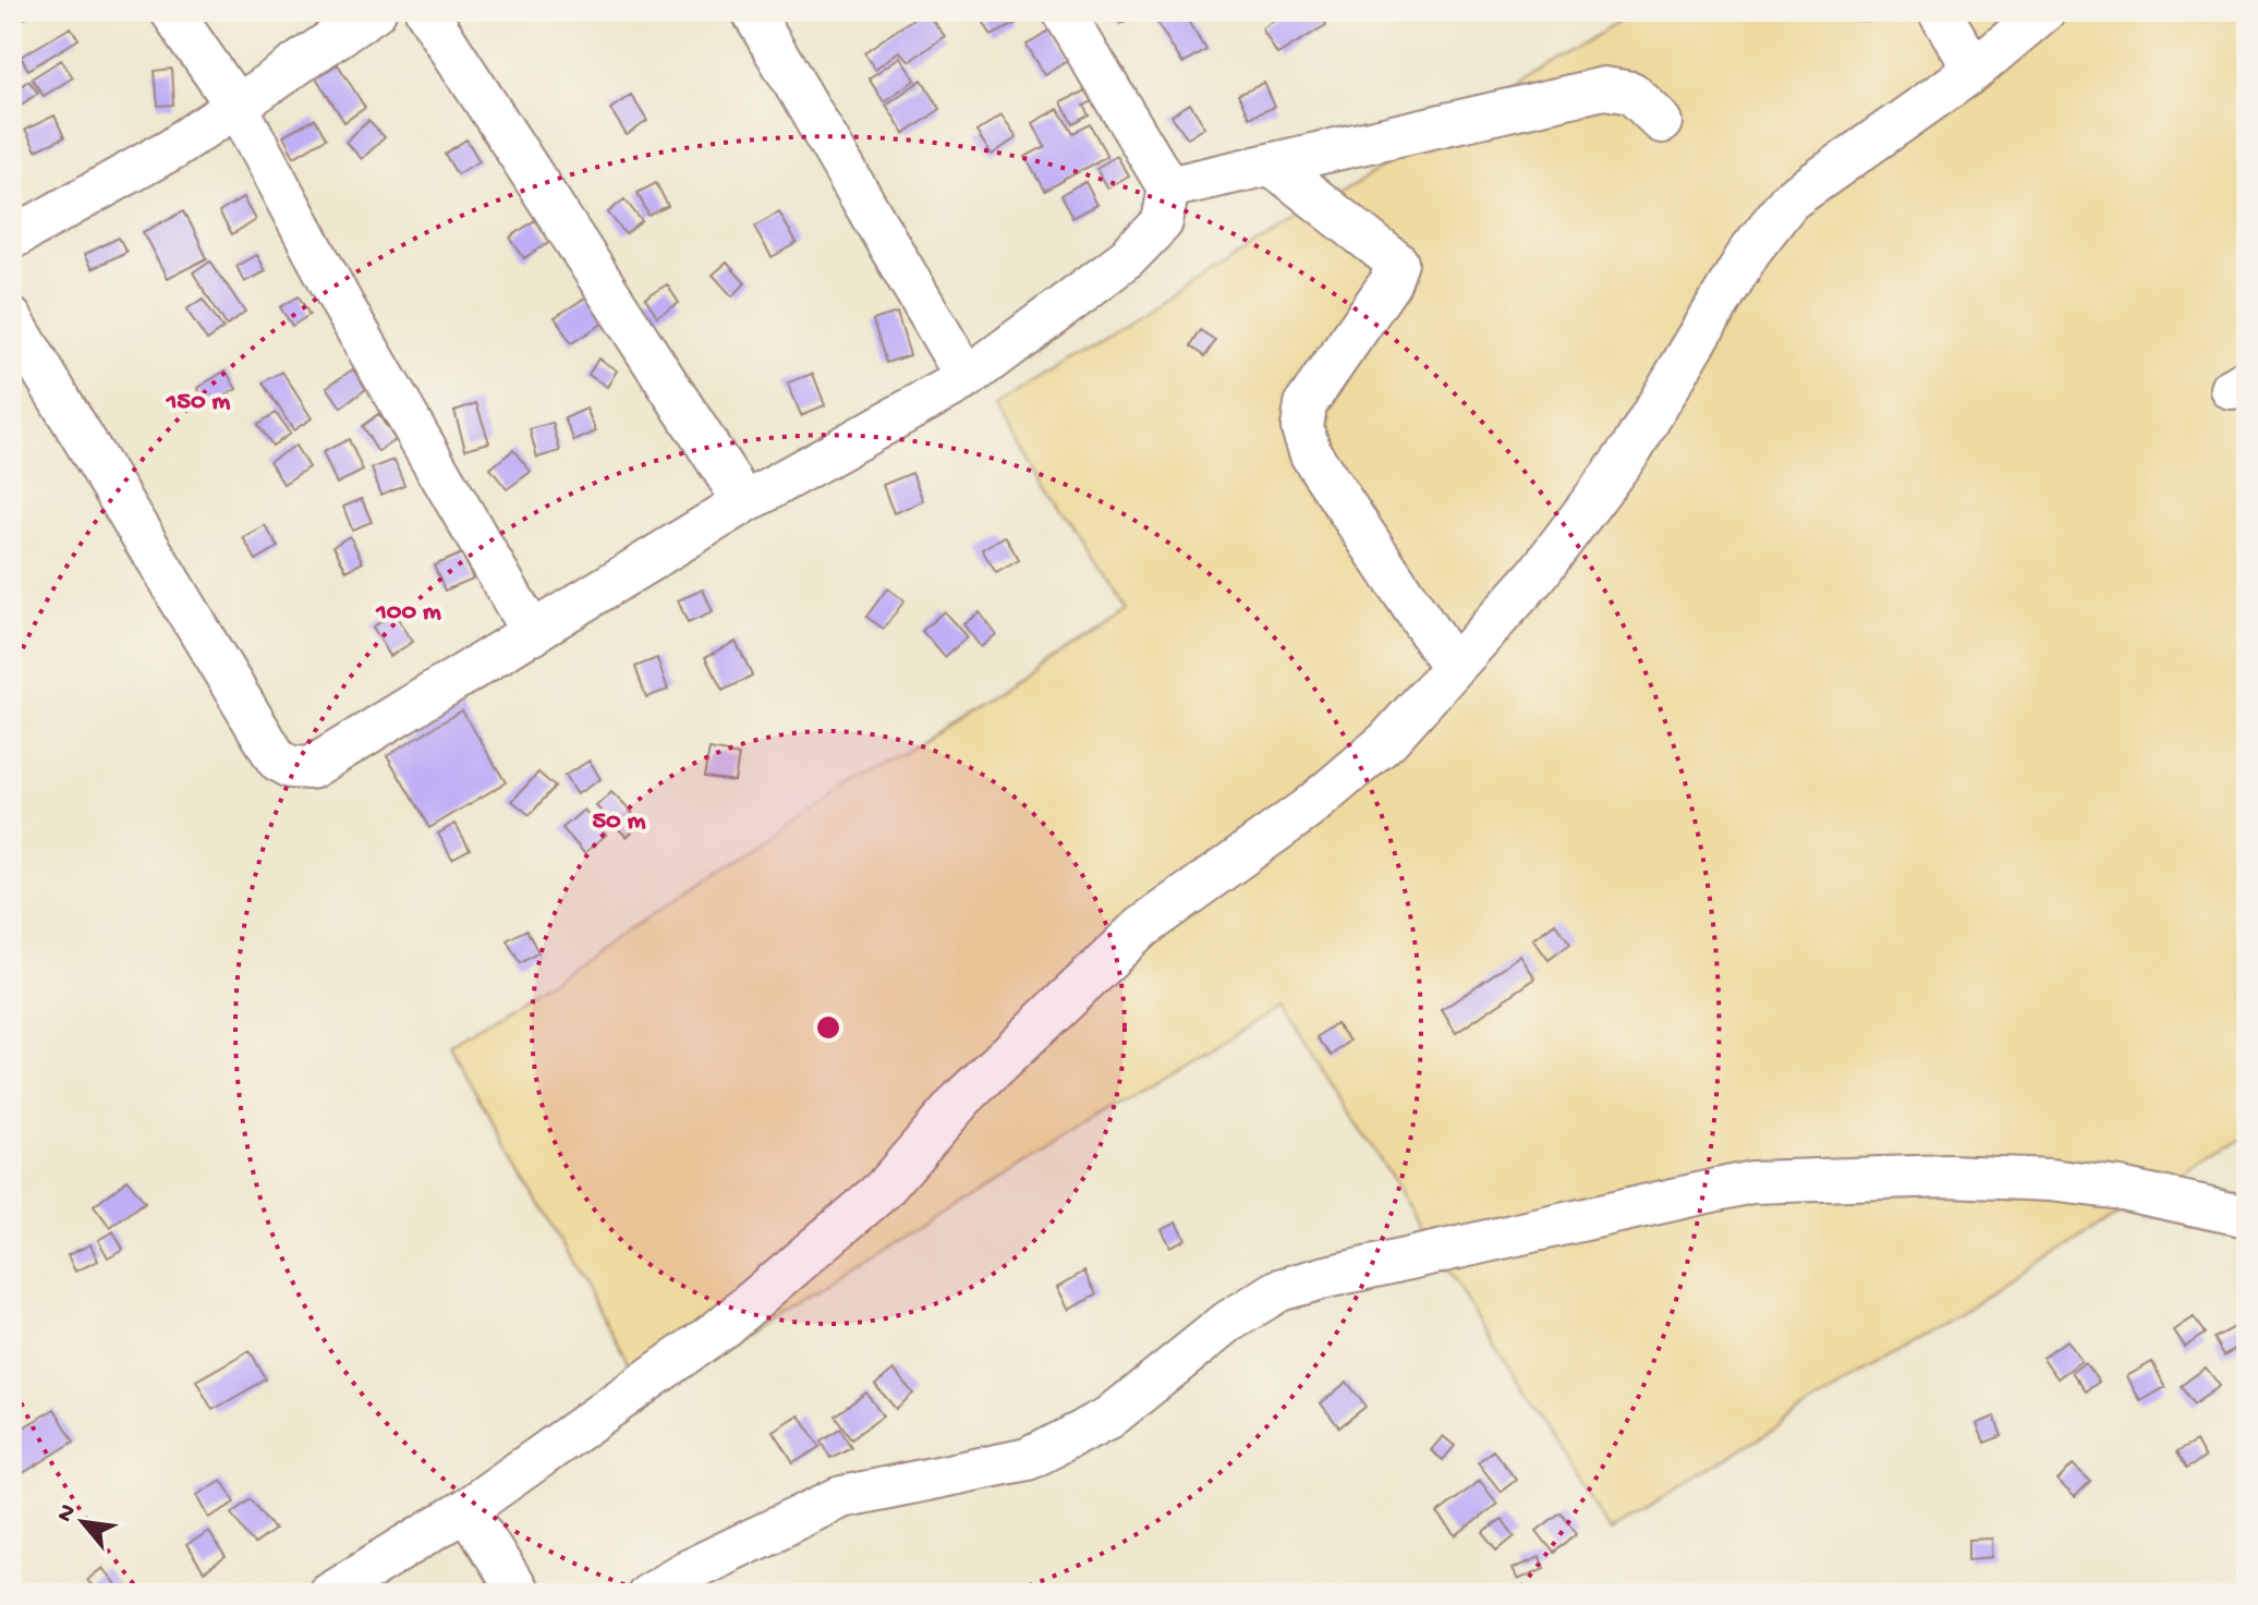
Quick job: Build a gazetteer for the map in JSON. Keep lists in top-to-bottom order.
{
  "north": "top left",
  "rings": ["150 m", "100 m", "50 m"]
}
